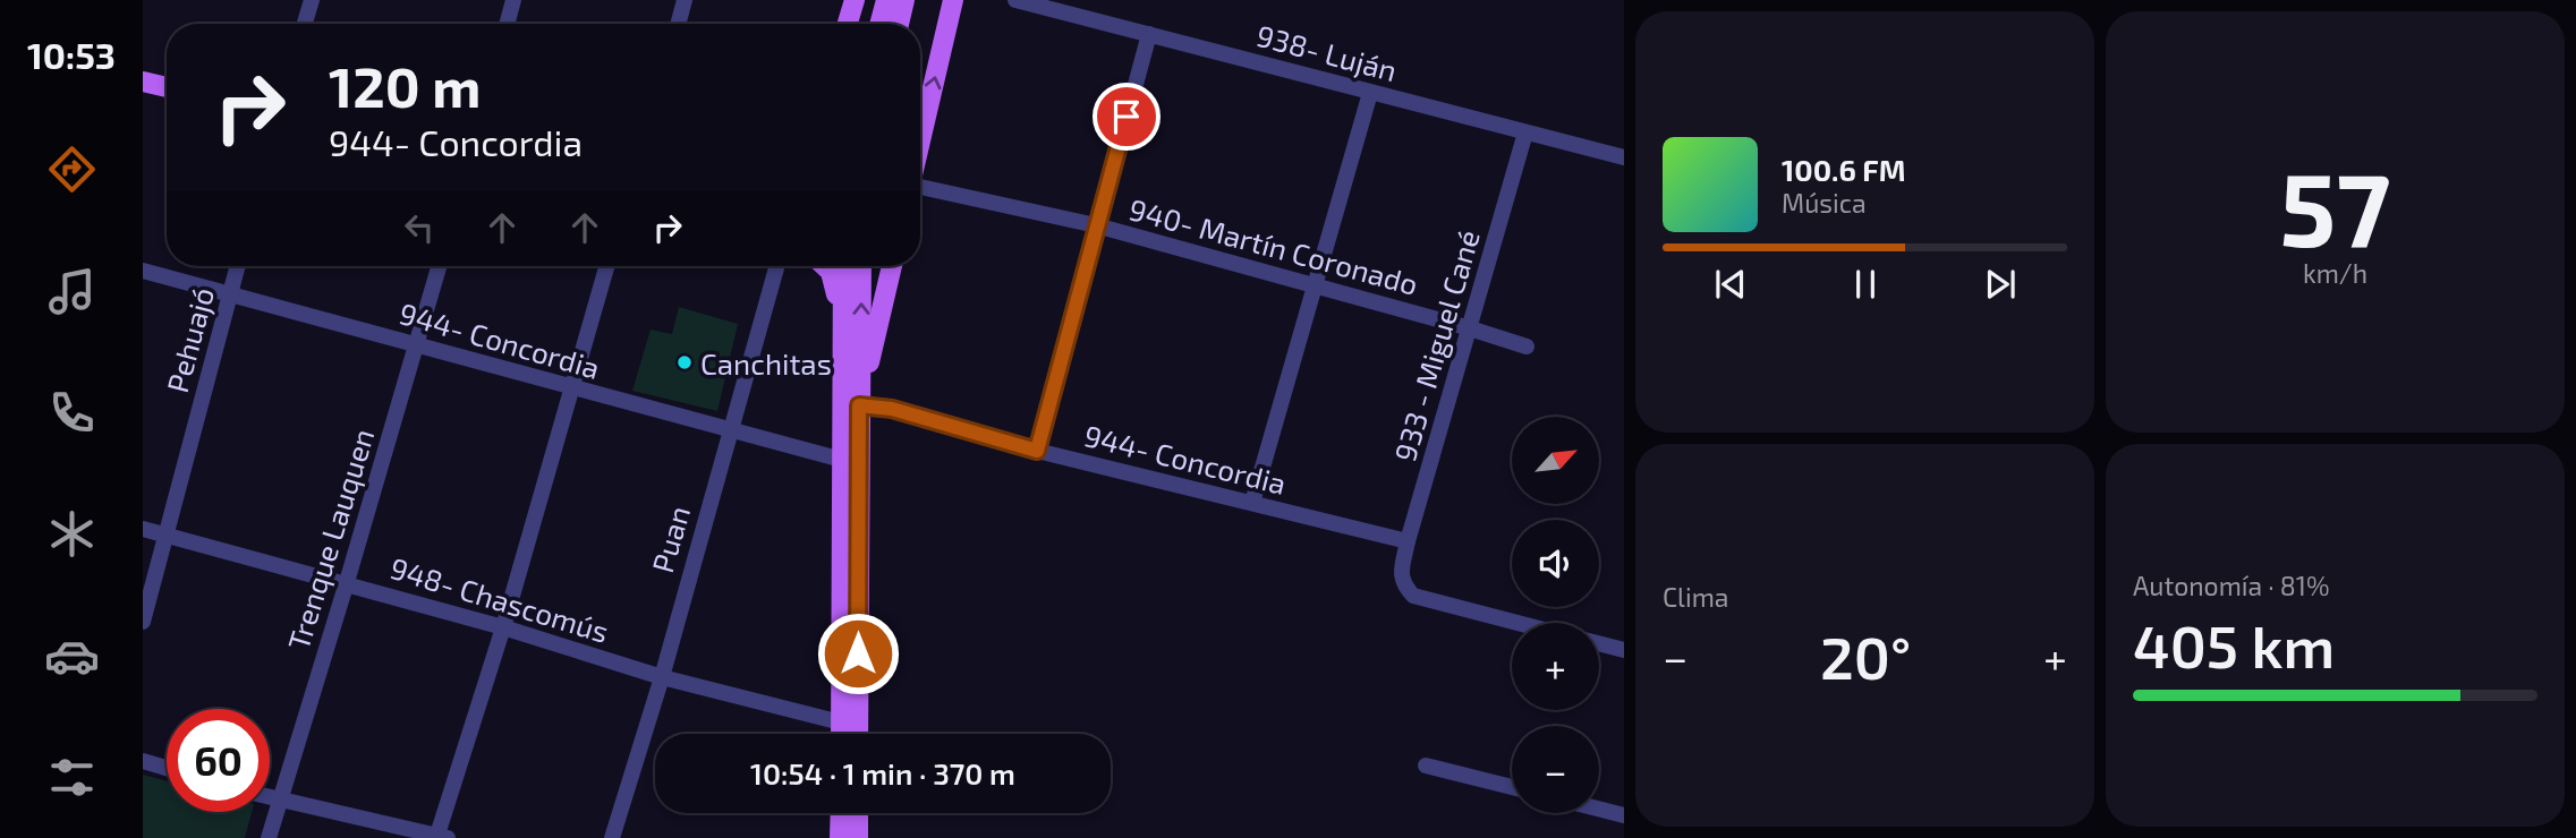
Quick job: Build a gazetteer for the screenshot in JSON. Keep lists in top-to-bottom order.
{
  "streets": {
    "street": [
      "938- Luján",
      "940- Martín Coronado",
      "Pehuajó",
      "944- Concordia",
      "933 - Miguel Cané",
      "Trenque Lauquen",
      "Puan",
      "948- Chascomús"
    ]
  },
  "crossings": [
    ["938- Luján", "933 - Miguel Cané"],
    ["940- Martín Coronado", "933 - Miguel Cané"],
    ["Pehuajó", "944- Concordia"],
    ["Pehuajó", "948- Chascomús"],
    ["944- Concordia", "933 - Miguel Cané"],
    ["944- Concordia", "Trenque Lauquen"],
    ["944- Concordia", "Puan"],
    ["Trenque Lauquen", "948- Chascomús"],
    ["Puan", "948- Chascomús"]
  ],
  "places": ["Canchitas"],
  "north": "top right",
  "page": {
    "tabs": "10:53",
    "tile": [
      ["57", "km/h"],
      "Clima",
      ["Autonomía · 81%", "405 km"]
    ],
    "turn": ["120 m", "944- Concordia"],
    "song": ["100.6 FM", "Música"],
    "map_buttons": ["+", "−"],
    "heat": ["−", "20°", "+"],
    "limit": "60",
    "trip": "10:54 · 1 min · 370 m"
  }
}
